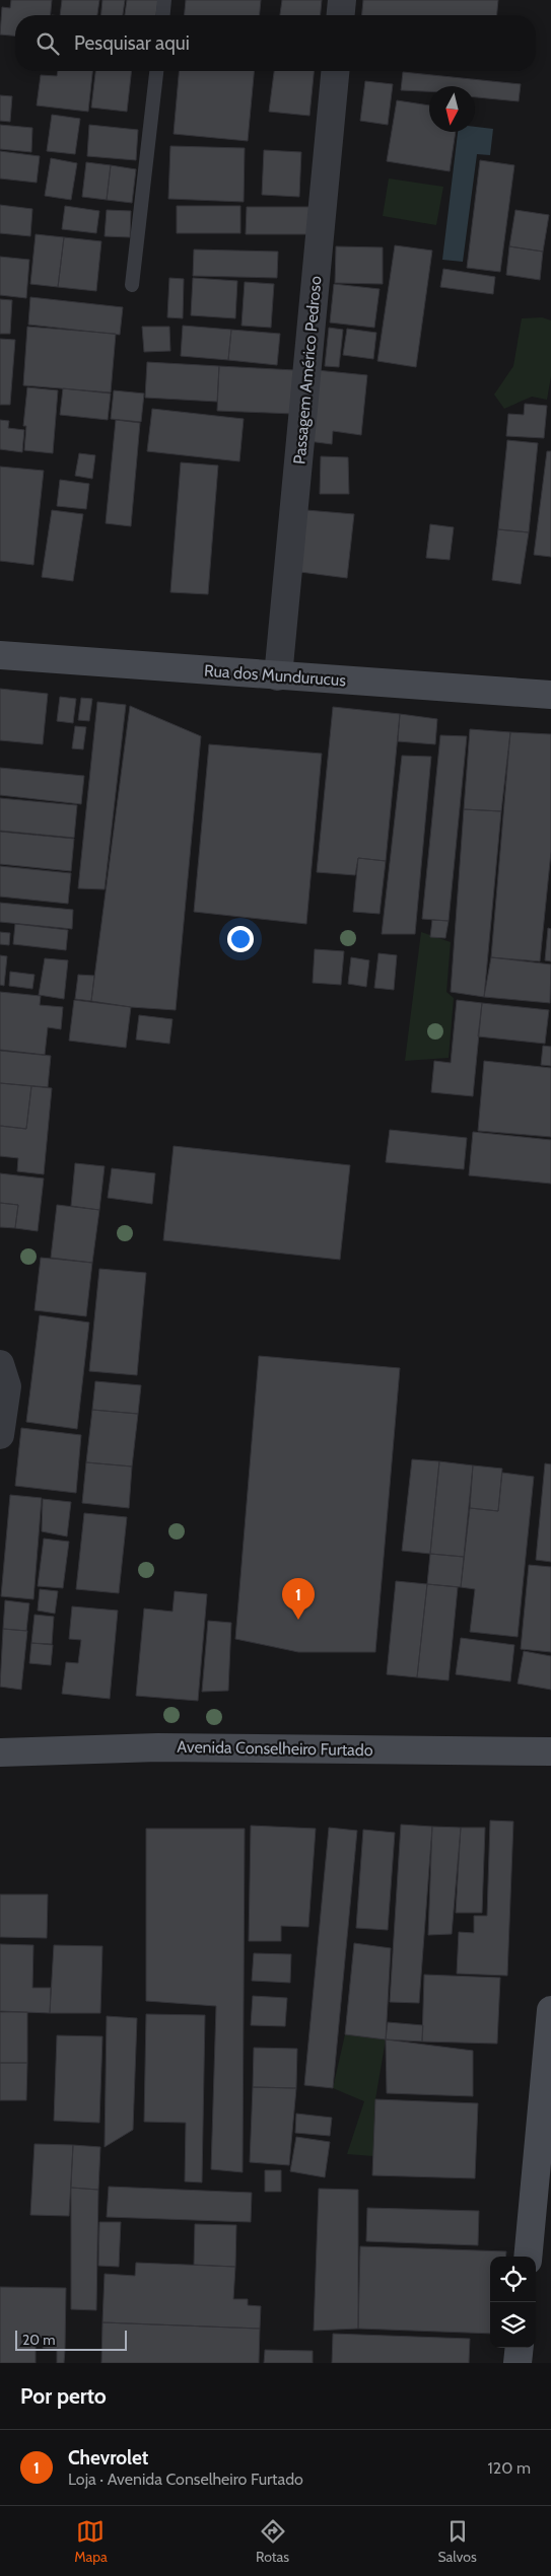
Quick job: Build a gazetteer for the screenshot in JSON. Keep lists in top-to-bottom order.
{
  "streets": {
    "street": ["Passagem Américo Pedroso", "Rua dos Mundurucus", "Avenida Conselheiro Furtado"]
  },
  "crossings": [
    ["Passagem Américo Pedroso", "Rua dos Mundurucus"]
  ],
  "scale_bar": "20 m",
  "north": "bottom",
  "page": {
    "search": "Pesquisar aqui",
    "pins": "1",
    "scale": "20 m",
    "heading": "Por perto",
    "list": [
      {
        "mark": "1",
        "name": "Chevrolet",
        "note": "Loja · Avenida Conselheiro Furtado",
        "value": "120 m"
      }
    ],
    "nav": ["Mapa", "Rotas", "Salvos"]
  }
}
